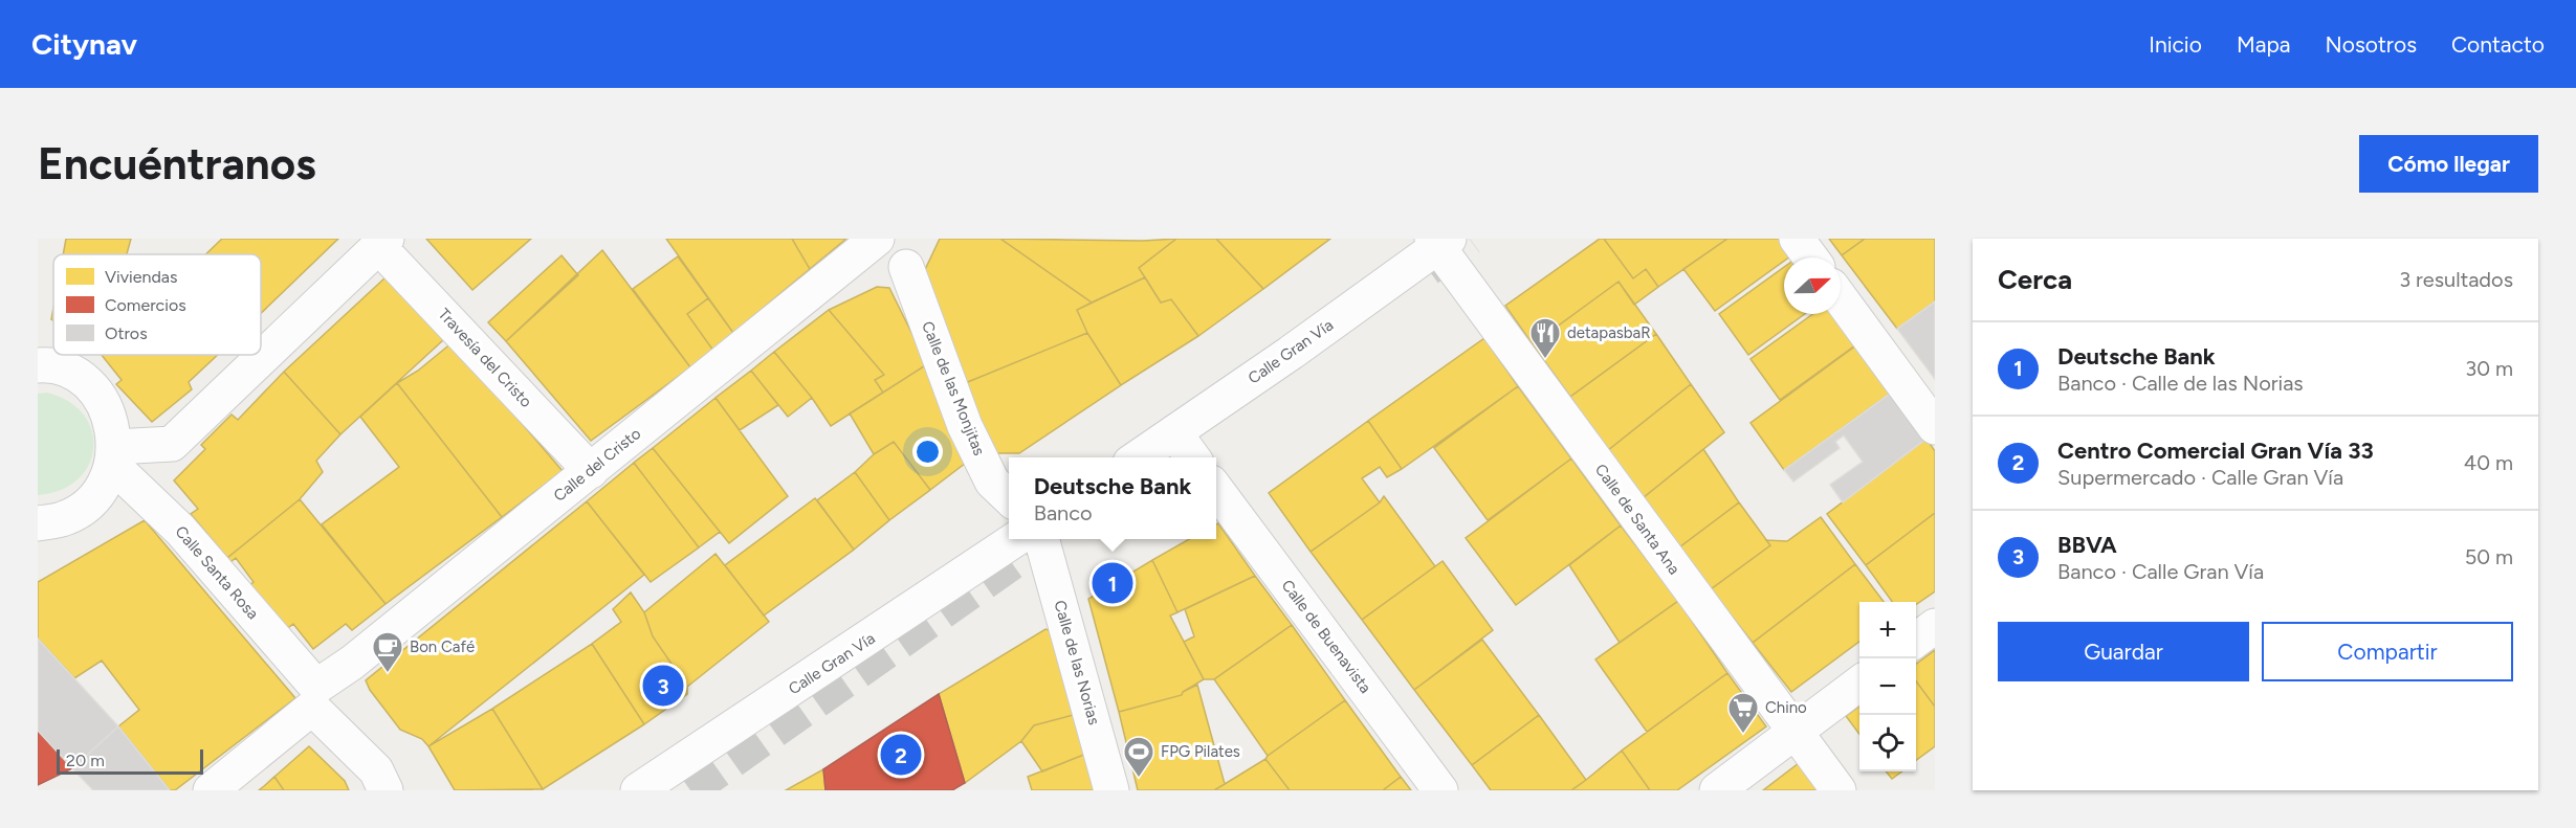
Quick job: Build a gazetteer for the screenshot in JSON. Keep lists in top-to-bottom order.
{
  "streets": {
    "street": [
      "Calle Gran Vía",
      "Travesía del Cristo",
      "Calle de las Monjitas",
      "Calle del Cristo",
      "Calle de Santa Ana",
      "Calle Santa Rosa",
      "Calle de Buenavista",
      "Calle de las Norias"
    ]
  },
  "crossings": [
    ["Calle Gran Vía", "Calle de Santa Ana"],
    ["Travesía del Cristo", "Calle del Cristo"],
    ["Calle del Cristo", "Calle Santa Rosa"]
  ],
  "places": {
    "restaurant": ["detapasbaR"],
    "cafe": ["Bon Café"],
    "supermarket": ["Chino"],
    "sports": ["FPG Pilates"]
  },
  "legend": ["Viviendas", "Comercios", "Otros"],
  "scale_bar": "20 m",
  "north": "right",
  "page": {
    "header": "Citynav",
    "nav": [
      "Inicio",
      "Mapa",
      "Nosotros",
      "Contacto"
    ],
    "buttons": [
      "Cómo llegar",
      ["Guardar", "Compartir"]
    ],
    "title": "Encuéntranos",
    "heading": ["Cerca", "3 resultados"],
    "list": [
      {
        "mark": "1",
        "name": "Deutsche Bank",
        "note": "Banco · Calle de las Norias",
        "value": "30 m"
      },
      {
        "mark": "2",
        "name": "Centro Comercial Gran Vía 33",
        "note": "Supermercado · Calle Gran Vía",
        "value": "40 m"
      },
      {
        "mark": "3",
        "name": "BBVA",
        "note": "Banco · Calle Gran Vía",
        "value": "50 m"
      }
    ],
    "popup": ["Deutsche Bank", "Banco"],
    "pins": ["1", "3", "2"],
    "map_buttons": ["+", "−"],
    "scale": "20 m"
  }
}
